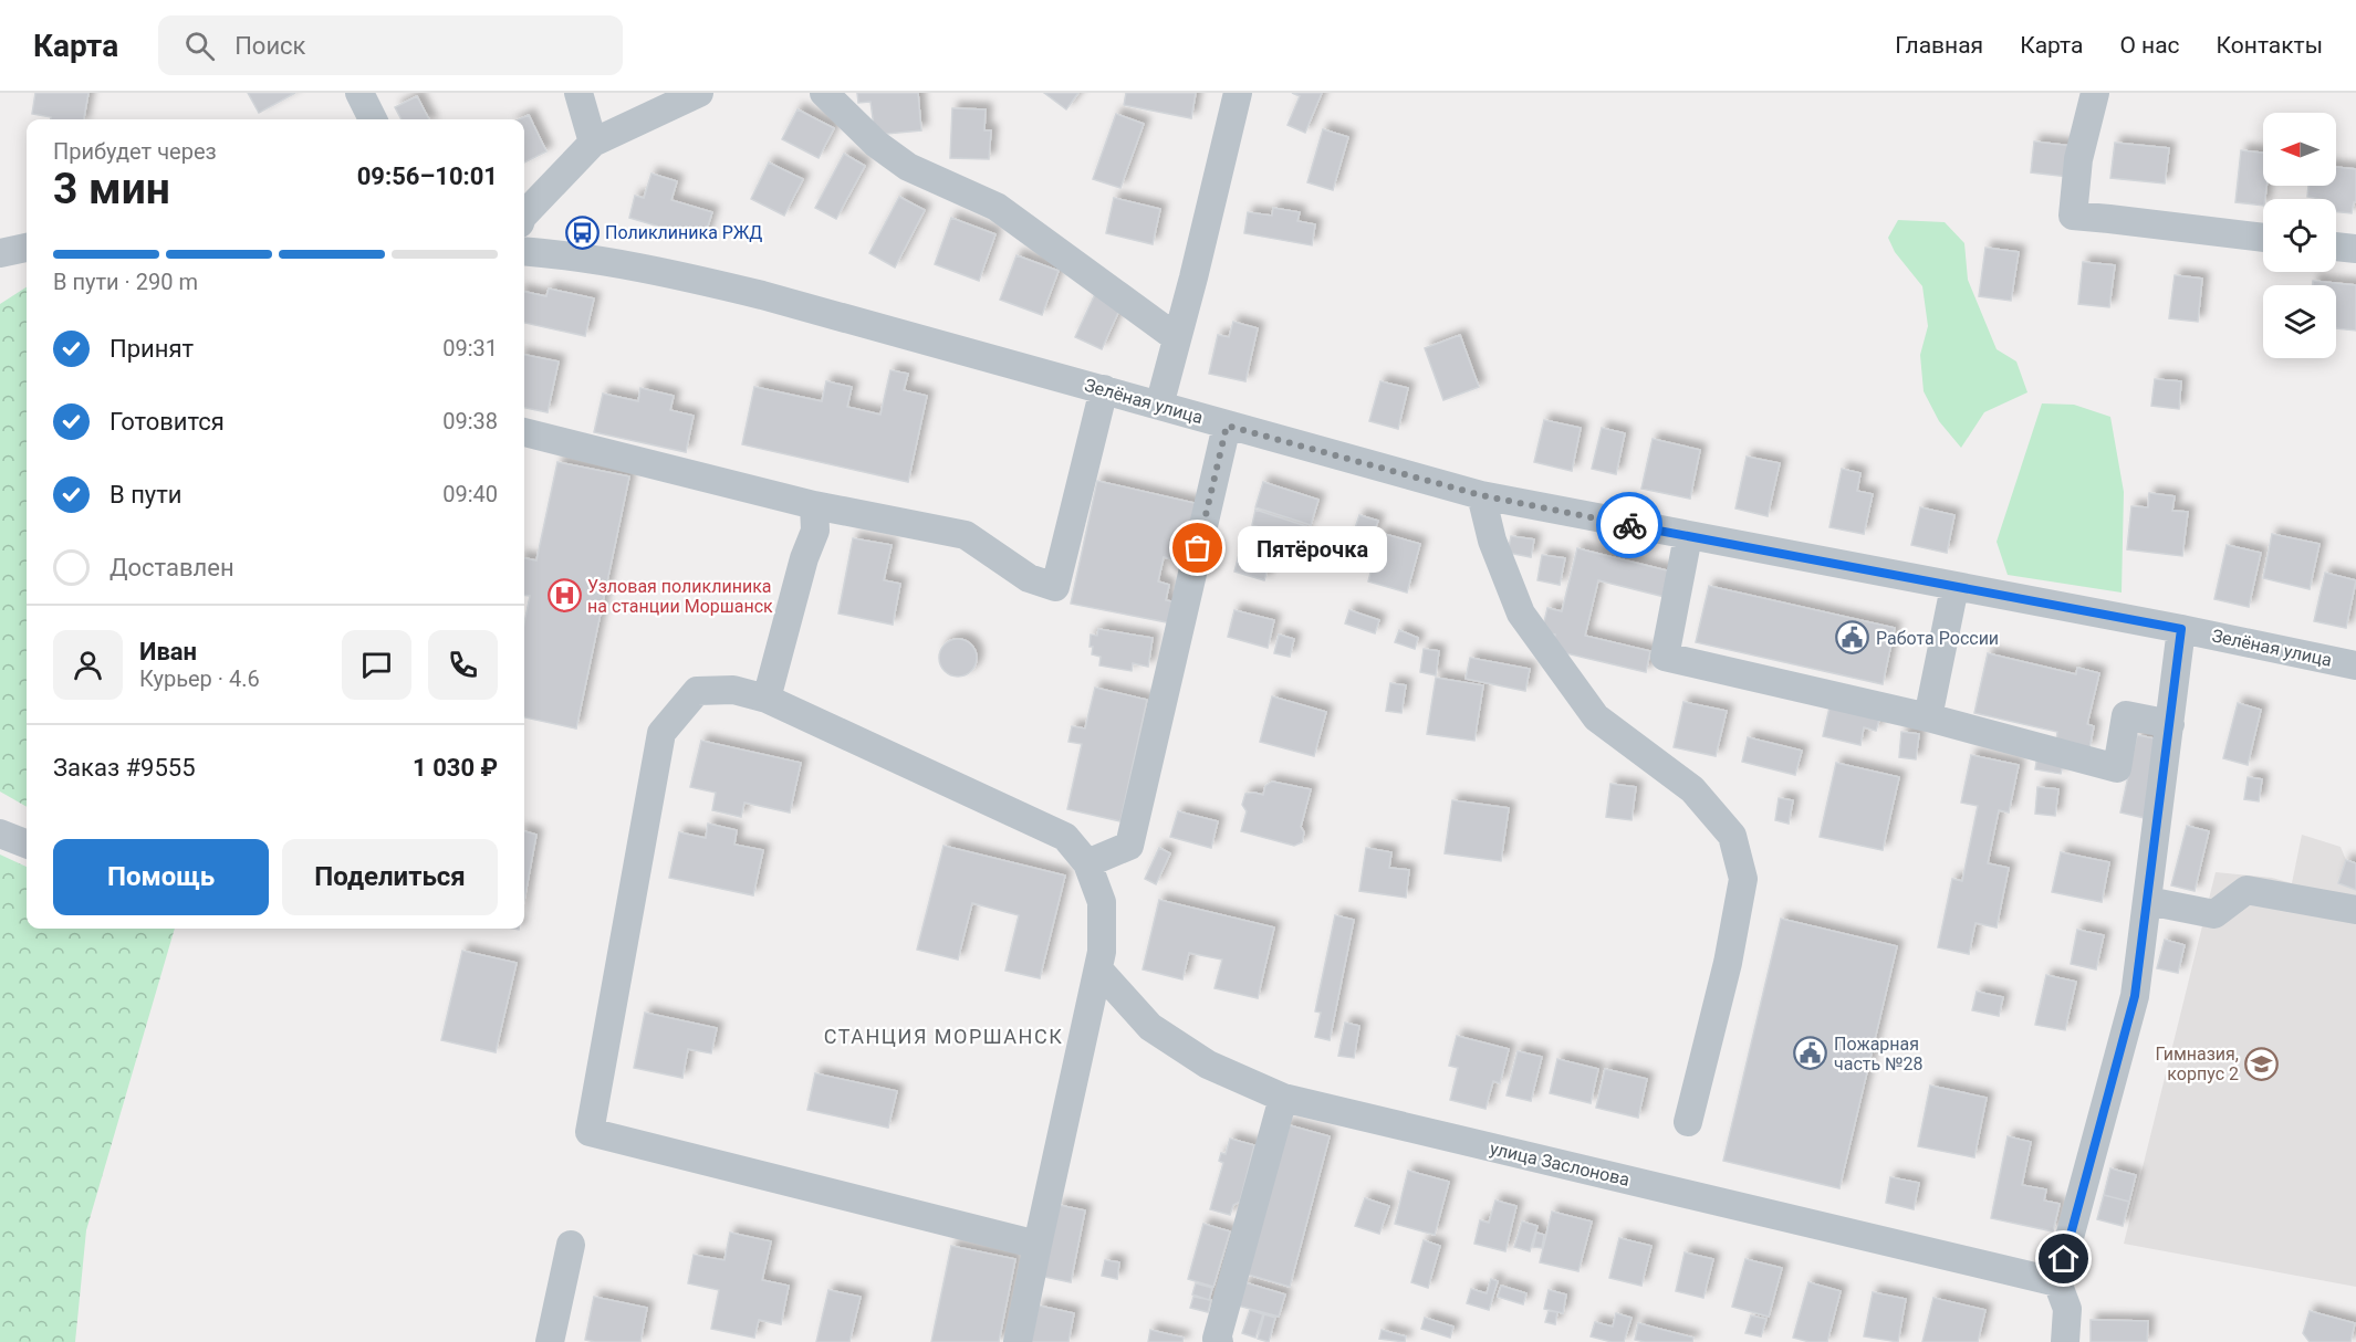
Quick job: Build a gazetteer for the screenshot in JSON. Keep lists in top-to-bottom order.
{
  "streets": {
    "street": ["Зелёная улица", "улица Заслонова"]
  },
  "districts": ["СТАНЦИЯ МОРШАНСК"],
  "places": {
    "bus stop": ["Поликлиника РЖД"],
    "other": ["Пятёрочка"],
    "hospital": ["Узловая поликлиника на станции Моршанск"],
    "public building": ["Работа России", "Пожарная часть №28"],
    "school or university": ["Гимназия, корпус 2"]
  },
  "north": "left",
  "page": {
    "header": "Карта",
    "search": "Поиск",
    "nav": [
      "Главная",
      "Карта",
      "О нас",
      "Контакты"
    ],
    "heading": ["3 мин", "Прибудет через", "09:56–10:01"],
    "panel": [
      "Иван",
      "Курьер · 4.6",
      "Заказ #9555",
      "1 030 ₽"
    ],
    "bar": "В пути · 290 m",
    "list": [
      ["Принят", "09:31"],
      ["Готовится", "09:38"],
      ["В пути", "09:40"],
      "Доставлен"
    ],
    "bubble": "Пятёрочка",
    "buttons": ["Помощь", "Поделиться"]
  }
}
